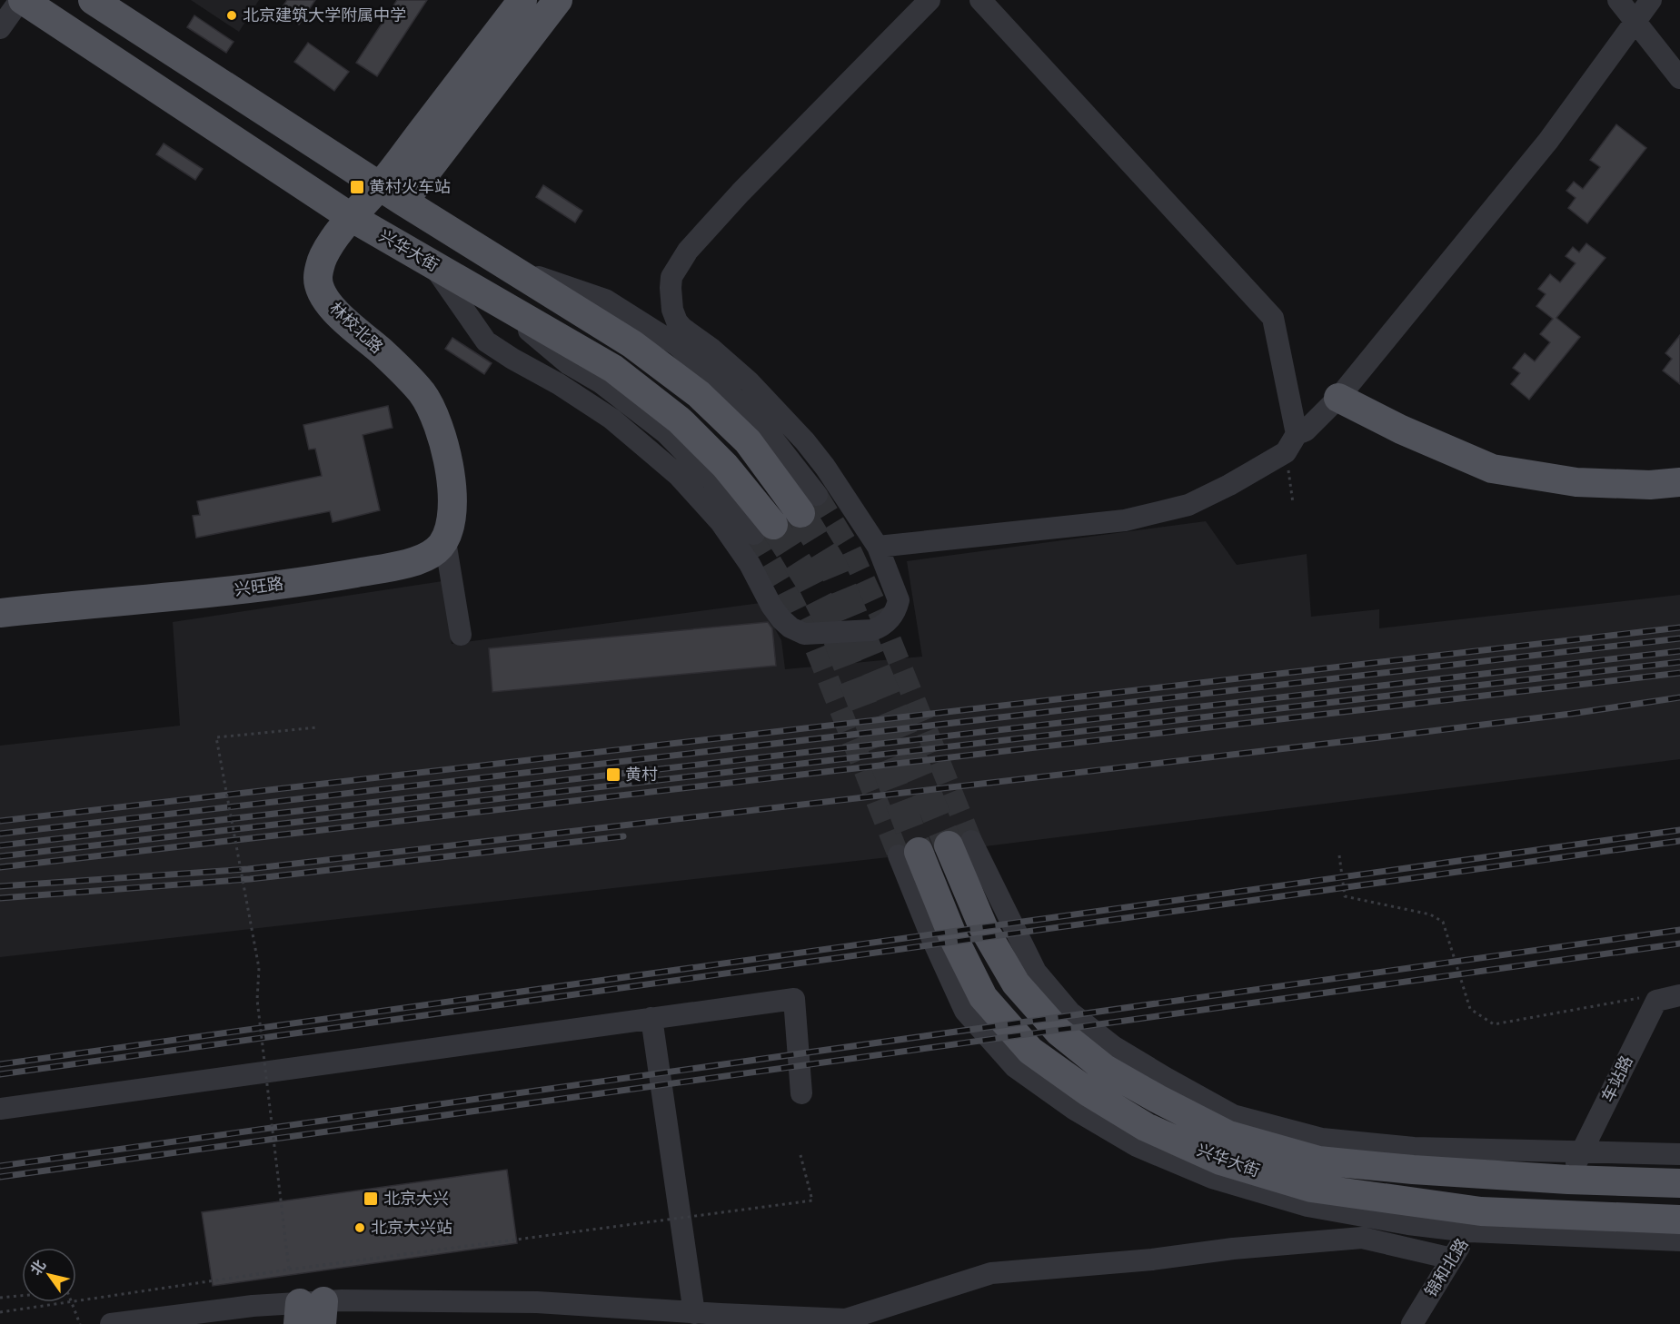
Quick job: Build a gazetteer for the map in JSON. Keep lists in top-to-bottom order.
{
  "streets": {
    "main road": ["兴华大街", "林校北路", "兴旺路"],
    "street": ["车站路", "锦和北路"]
  },
  "crossings": [
    ["兴华大街", "林校北路"],
    ["兴华大街", "车站路"],
    ["兴华大街", "锦和北路"],
    ["林校北路", "兴旺路"]
  ],
  "places": {
    "other": ["北京建筑大学附属中学", "北京大兴站"],
    "transit": ["黄村火车站", "黄村", "北京大兴"]
  },
  "north": "top left"
}
